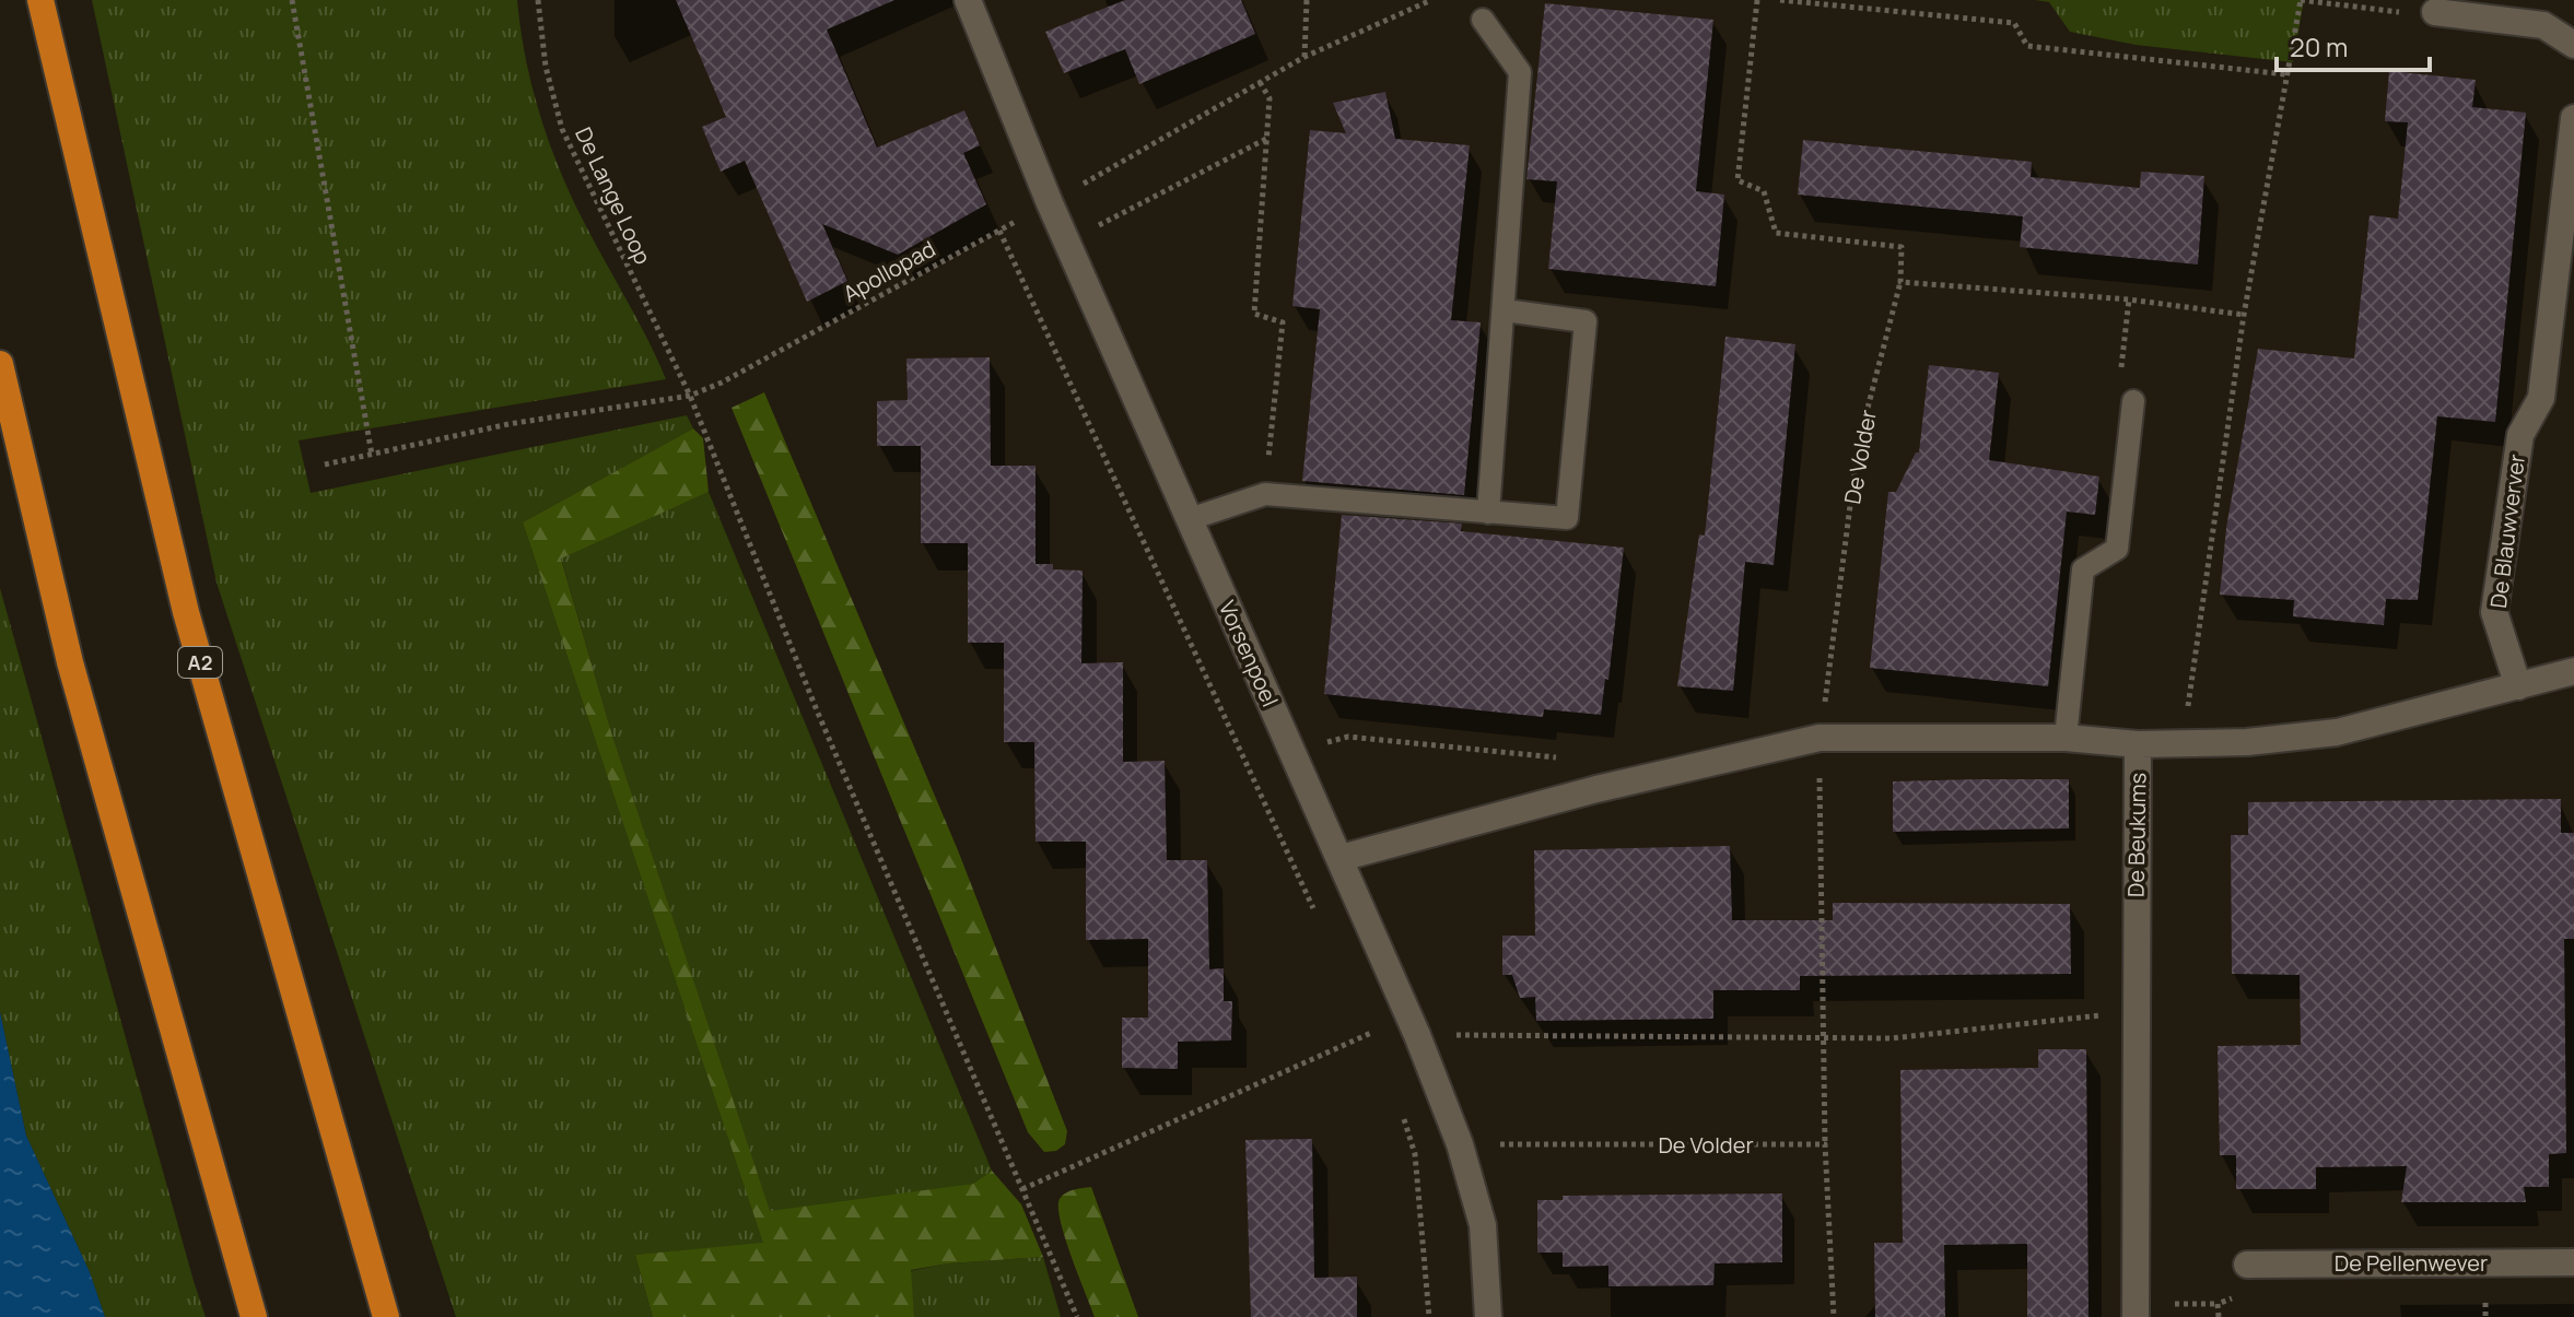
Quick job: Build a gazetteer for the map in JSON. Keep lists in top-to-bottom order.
{
  "streets": {
    "highway": ["A2"],
    "street": [
      "De Blauwverver",
      "Vorsenpoel",
      "De Beukums",
      "De Pellenwever"
    ],
    "path": ["De Lange Loop", "Apollopad", "De Volder"]
  },
  "crossings": [
    ["De Lange Loop", "Apollopad"],
    ["Apollopad", "Vorsenpoel"],
    ["De Volder", "Vorsenpoel"],
    ["De Blauwverver", "De Beukums"]
  ],
  "scale_bar": "20 m"
}
